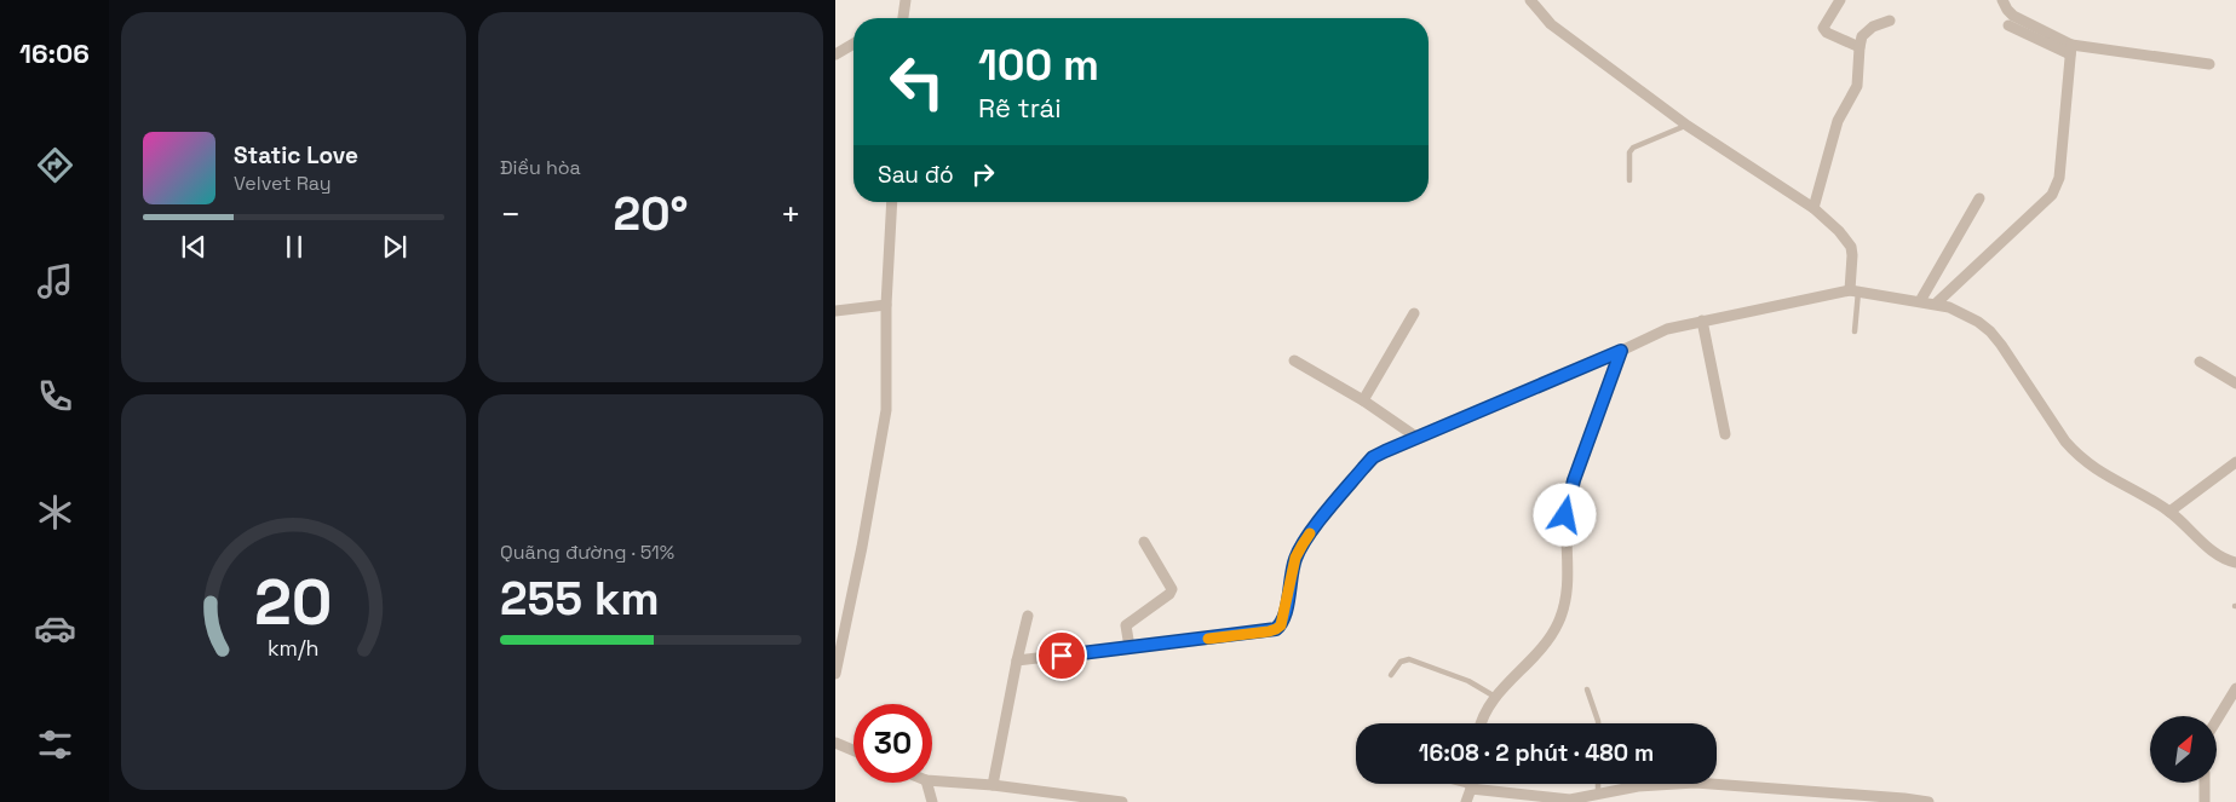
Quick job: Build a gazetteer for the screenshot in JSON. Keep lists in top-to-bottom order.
{
  "north": "top right",
  "page": {
    "tabs": "16:06",
    "tile": [
      "Điều hòa",
      ["Quãng đường · 51%", "255 km"]
    ],
    "turn": ["100 m", "Rẽ trái"],
    "song": ["Static Love", "Velvet Ray"],
    "then": "Sau đó",
    "heat": ["−", "20°", "+"],
    "limit": "30",
    "trip": "16:08 · 2 phút · 480 m",
    "gauge": ["20", "km/h"]
  }
}
